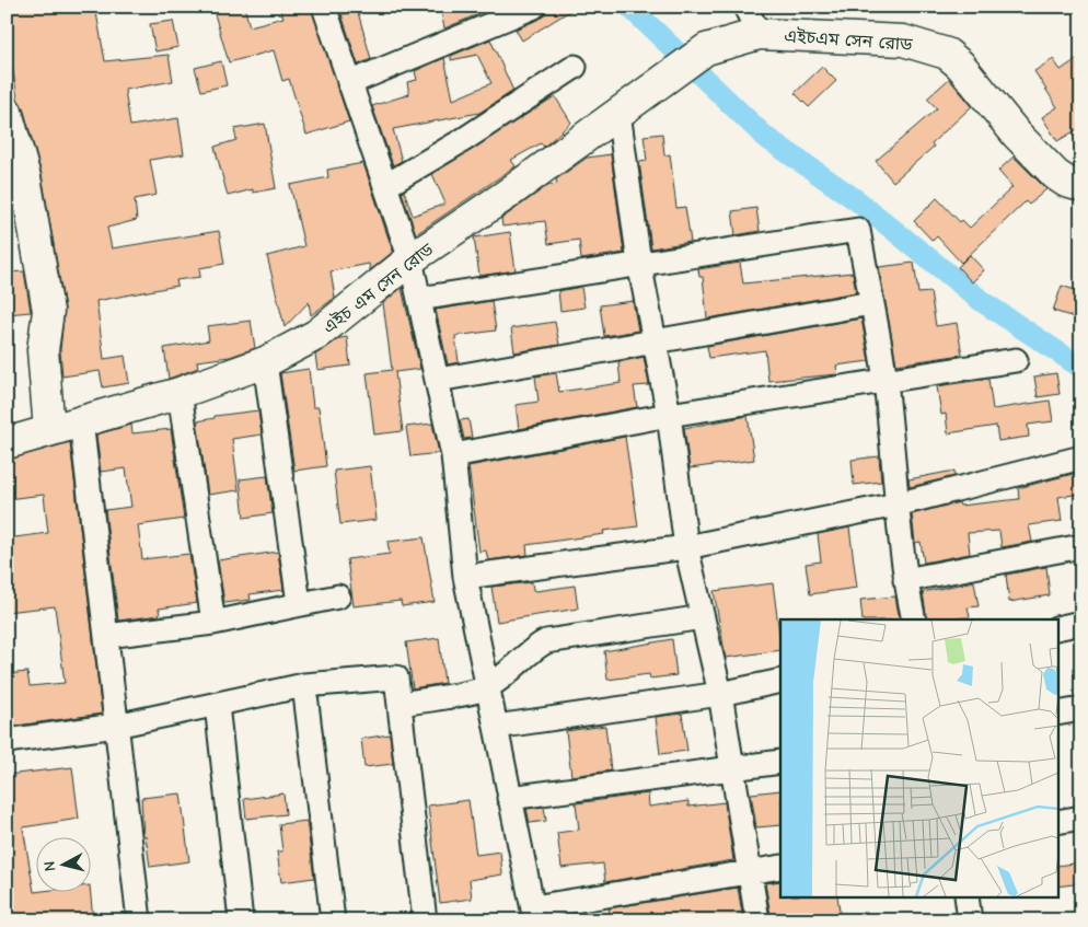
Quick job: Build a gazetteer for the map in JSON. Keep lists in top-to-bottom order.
{
  "streets": {
    "main road": ["এইচএম সেন রোড", "এইচ এম সেন রোড"]
  },
  "crossings": [
    ["এইচএম সেন রোড", "এইচ এম সেন রোড"]
  ],
  "north": "left"
}
